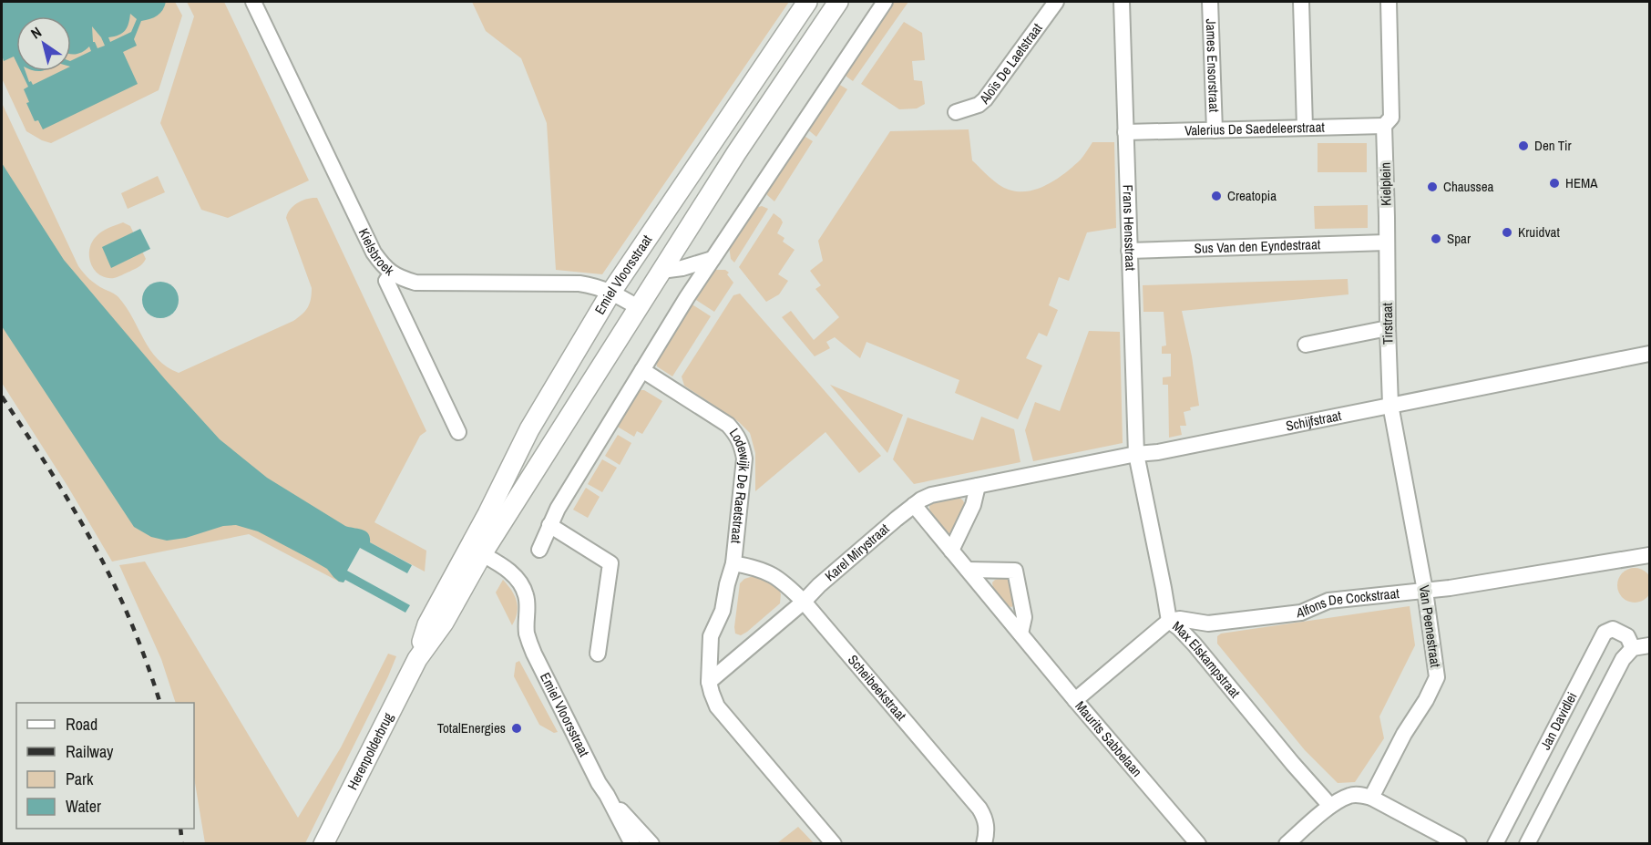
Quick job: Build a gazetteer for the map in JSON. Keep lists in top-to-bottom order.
{
  "streets": {
    "street": [
      "Aloïs De Laetstraat",
      "James Ensorstraat",
      "Valerius De Saedeleerstraat",
      "Kielplein",
      "Frans Hensstraat",
      "Sus Van den Eyndestraat",
      "Kielsbroek",
      "Emiel Vloorsstraat",
      "Tirstraat",
      "Schijfstraat",
      "Lodewijk De Raetstraat",
      "Karel Mirystraat",
      "Alfons De Cockstraat",
      "Van Peenestraat",
      "Max Elskampstraat",
      "Scheibeekstraat",
      "Jan Davidlei",
      "Maurits Sabbelaan",
      "Herenpolderbrug"
    ]
  },
  "crossings": [
    ["James Ensorstraat", "Valerius De Saedeleerstraat"],
    ["Valerius De Saedeleerstraat", "Kielplein"],
    ["Valerius De Saedeleerstraat", "Frans Hensstraat"],
    ["Kielplein", "Sus Van den Eyndestraat"],
    ["Kielplein", "Tirstraat"],
    ["Frans Hensstraat", "Sus Van den Eyndestraat"],
    ["Frans Hensstraat", "Schijfstraat"],
    ["Frans Hensstraat", "Max Elskampstraat"],
    ["Sus Van den Eyndestraat", "Tirstraat"],
    ["Kielsbroek", "Emiel Vloorsstraat"],
    ["Emiel Vloorsstraat", "Herenpolderbrug"],
    ["Tirstraat", "Schijfstraat"],
    ["Tirstraat", "Van Peenestraat"],
    ["Schijfstraat", "Karel Mirystraat"],
    ["Schijfstraat", "Van Peenestraat"],
    ["Schijfstraat", "Max Elskampstraat"],
    ["Schijfstraat", "Maurits Sabbelaan"],
    ["Lodewijk De Raetstraat", "Scheibeekstraat"],
    ["Karel Mirystraat", "Scheibeekstraat"],
    ["Karel Mirystraat", "Maurits Sabbelaan"],
    ["Alfons De Cockstraat", "Van Peenestraat"],
    ["Alfons De Cockstraat", "Max Elskampstraat"]
  ],
  "places": [
    "Den Tir",
    "HEMA",
    "Chaussea",
    "Creatopia",
    "Kruidvat",
    "Spar",
    "TotalEnergies"
  ],
  "legend": [
    "Road",
    "Railway",
    "Park",
    "Water"
  ],
  "north": "top left"
}
